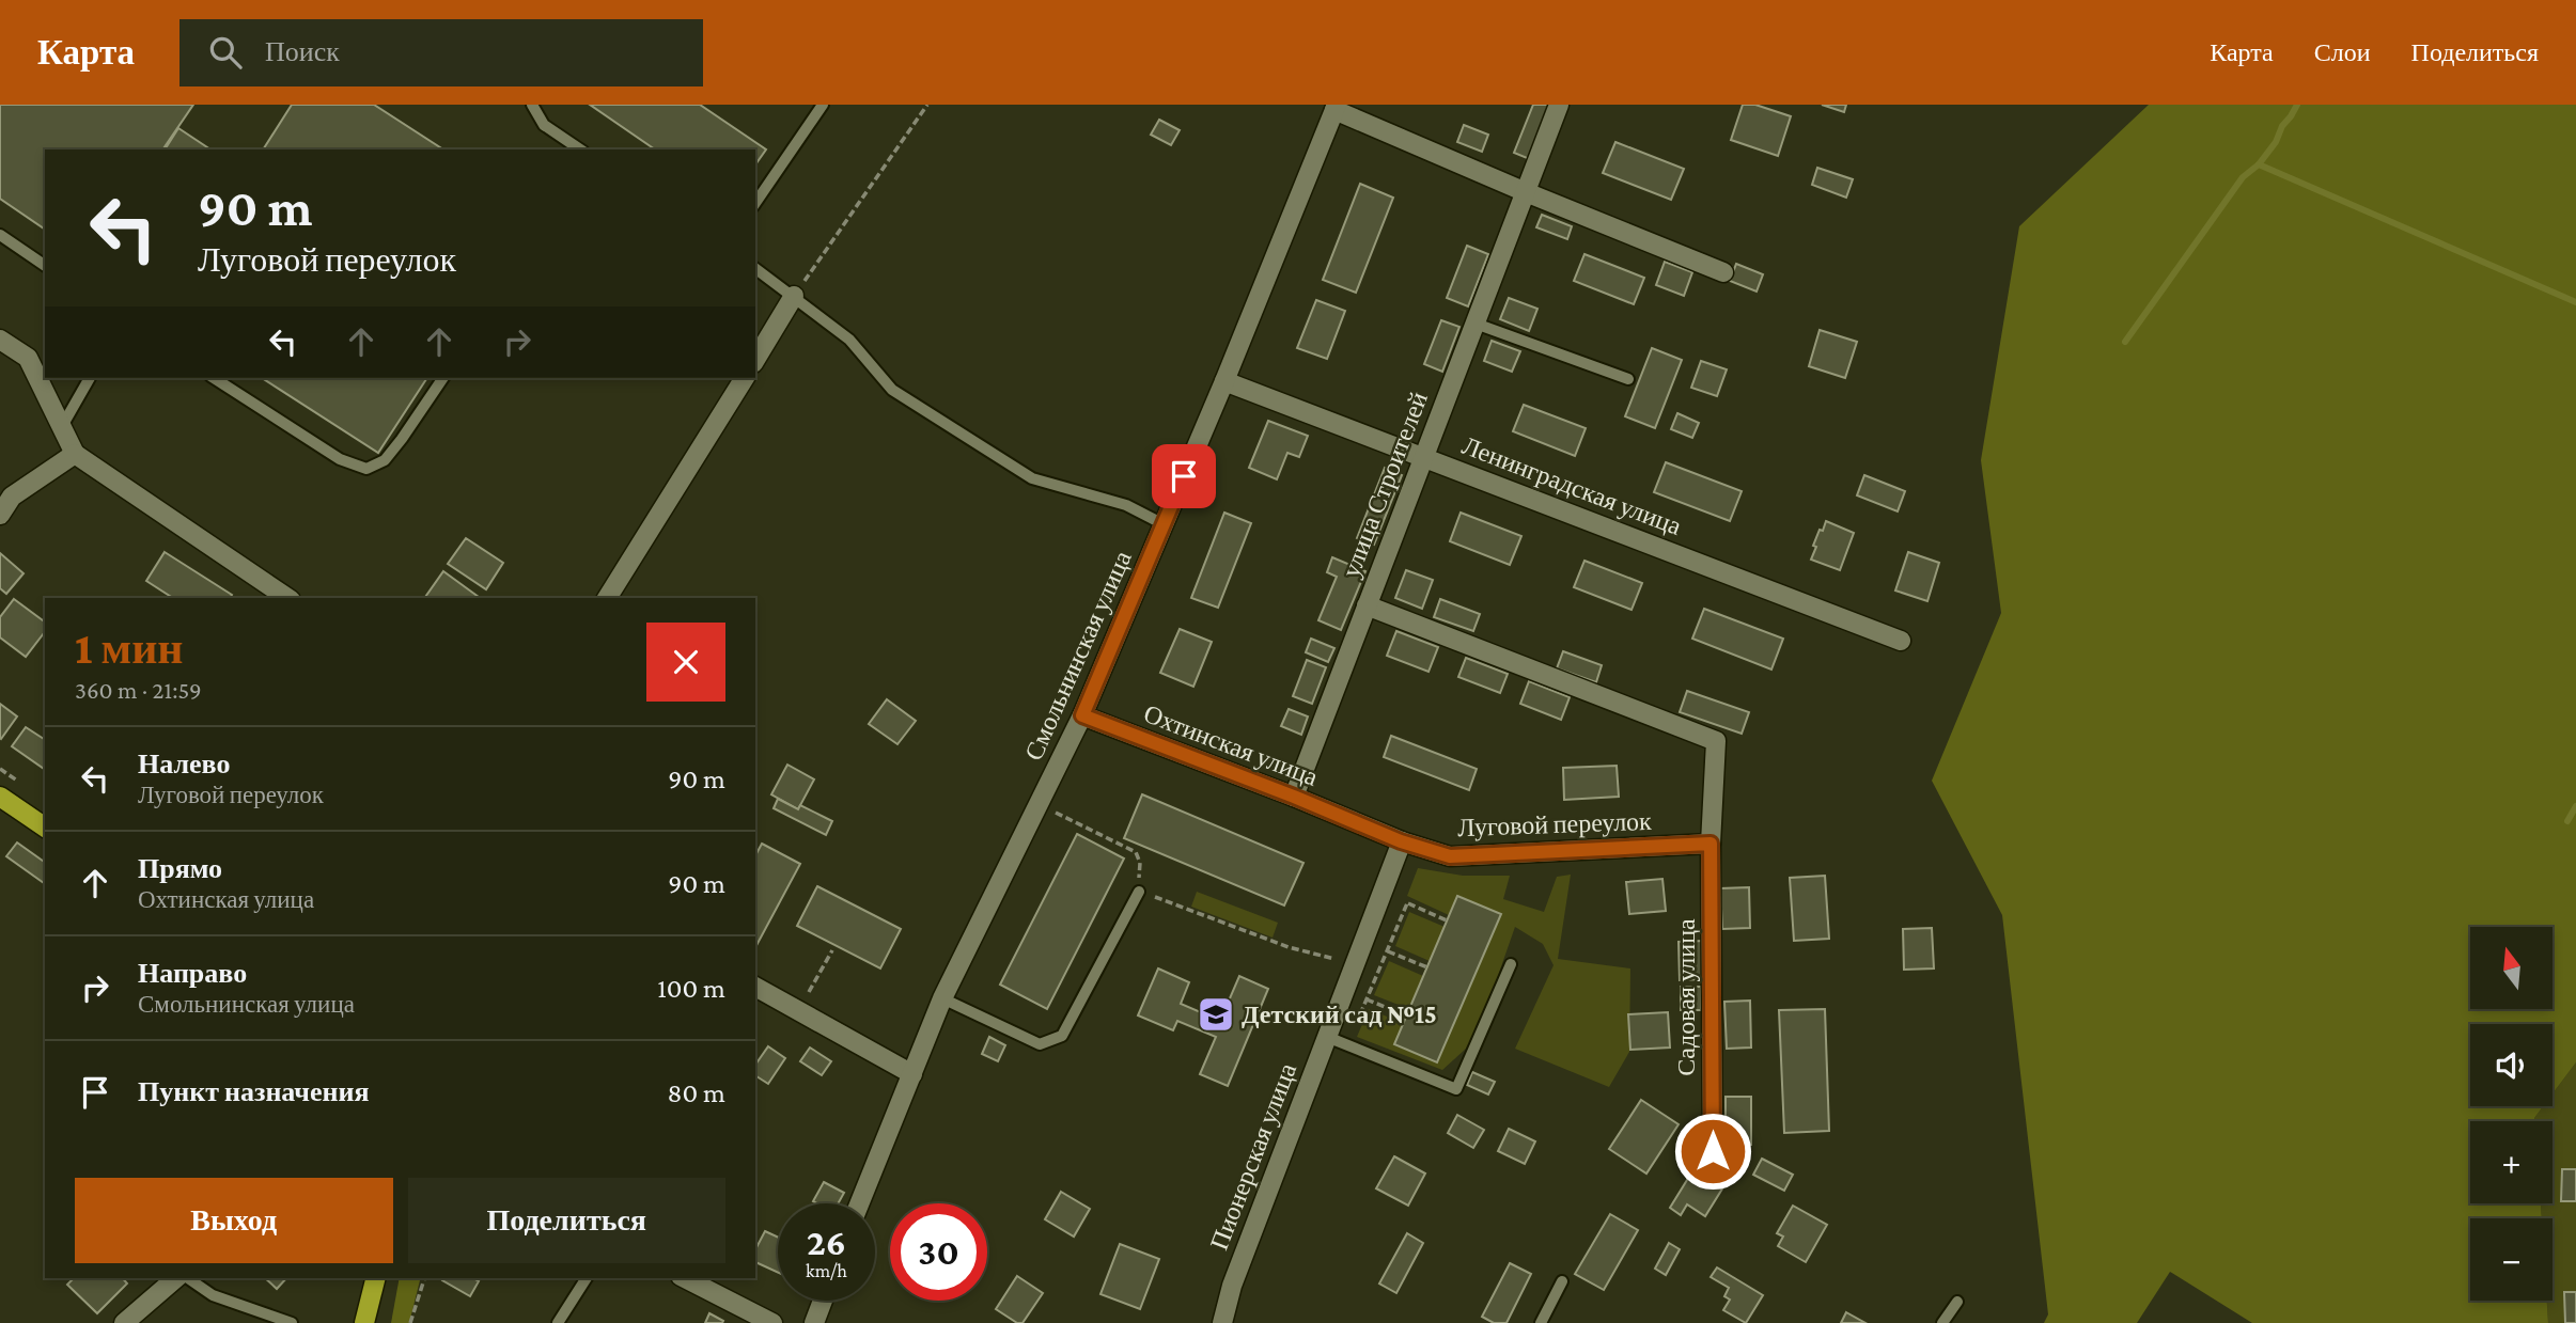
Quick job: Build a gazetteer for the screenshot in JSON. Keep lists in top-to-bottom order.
{
  "streets": {
    "street": [
      "улица Строителей",
      "Ленинградская улица",
      "Смольнинская улица",
      "Охтинская улица",
      "Луговой переулок",
      "Садовая улица",
      "Пионерская улица"
    ]
  },
  "crossings": [
    ["улица Строителей", "Ленинградская улица"],
    ["улица Строителей", "Охтинская улица"],
    ["улица Строителей", "Садовая улица"],
    ["Ленинградская улица", "Смольнинская улица"],
    ["Смольнинская улица", "Охтинская улица"],
    ["Охтинская улица", "Луговой переулок"],
    ["Охтинская улица", "Пионерская улица"],
    ["Луговой переулок", "Садовая улица"],
    ["Луговой переулок", "Пионерская улица"]
  ],
  "places": {
    "school or university": ["Детский сад №15"]
  },
  "north": "top",
  "page": {
    "header": "Карта",
    "search": "Поиск",
    "nav": ["Карта", "Слои", "Поделиться"],
    "turn": ["90 m", "Луговой переулок"],
    "heading": ["1 мин", "360 m · 21:59"],
    "list": [
      {
        "name": "Налево",
        "note": "Луговой переулок",
        "value": "90 m"
      },
      {
        "name": "Прямо",
        "note": "Охтинская улица",
        "value": "90 m"
      },
      {
        "name": "Направо",
        "note": "Смольнинская улица",
        "value": "100 m"
      },
      {
        "name": "Пункт назначения",
        "value": "80 m"
      }
    ],
    "map_buttons": ["+", "−"],
    "buttons": ["Выход", "Поделиться"],
    "speed": "26 km/h",
    "limit": "30"
  }
}
